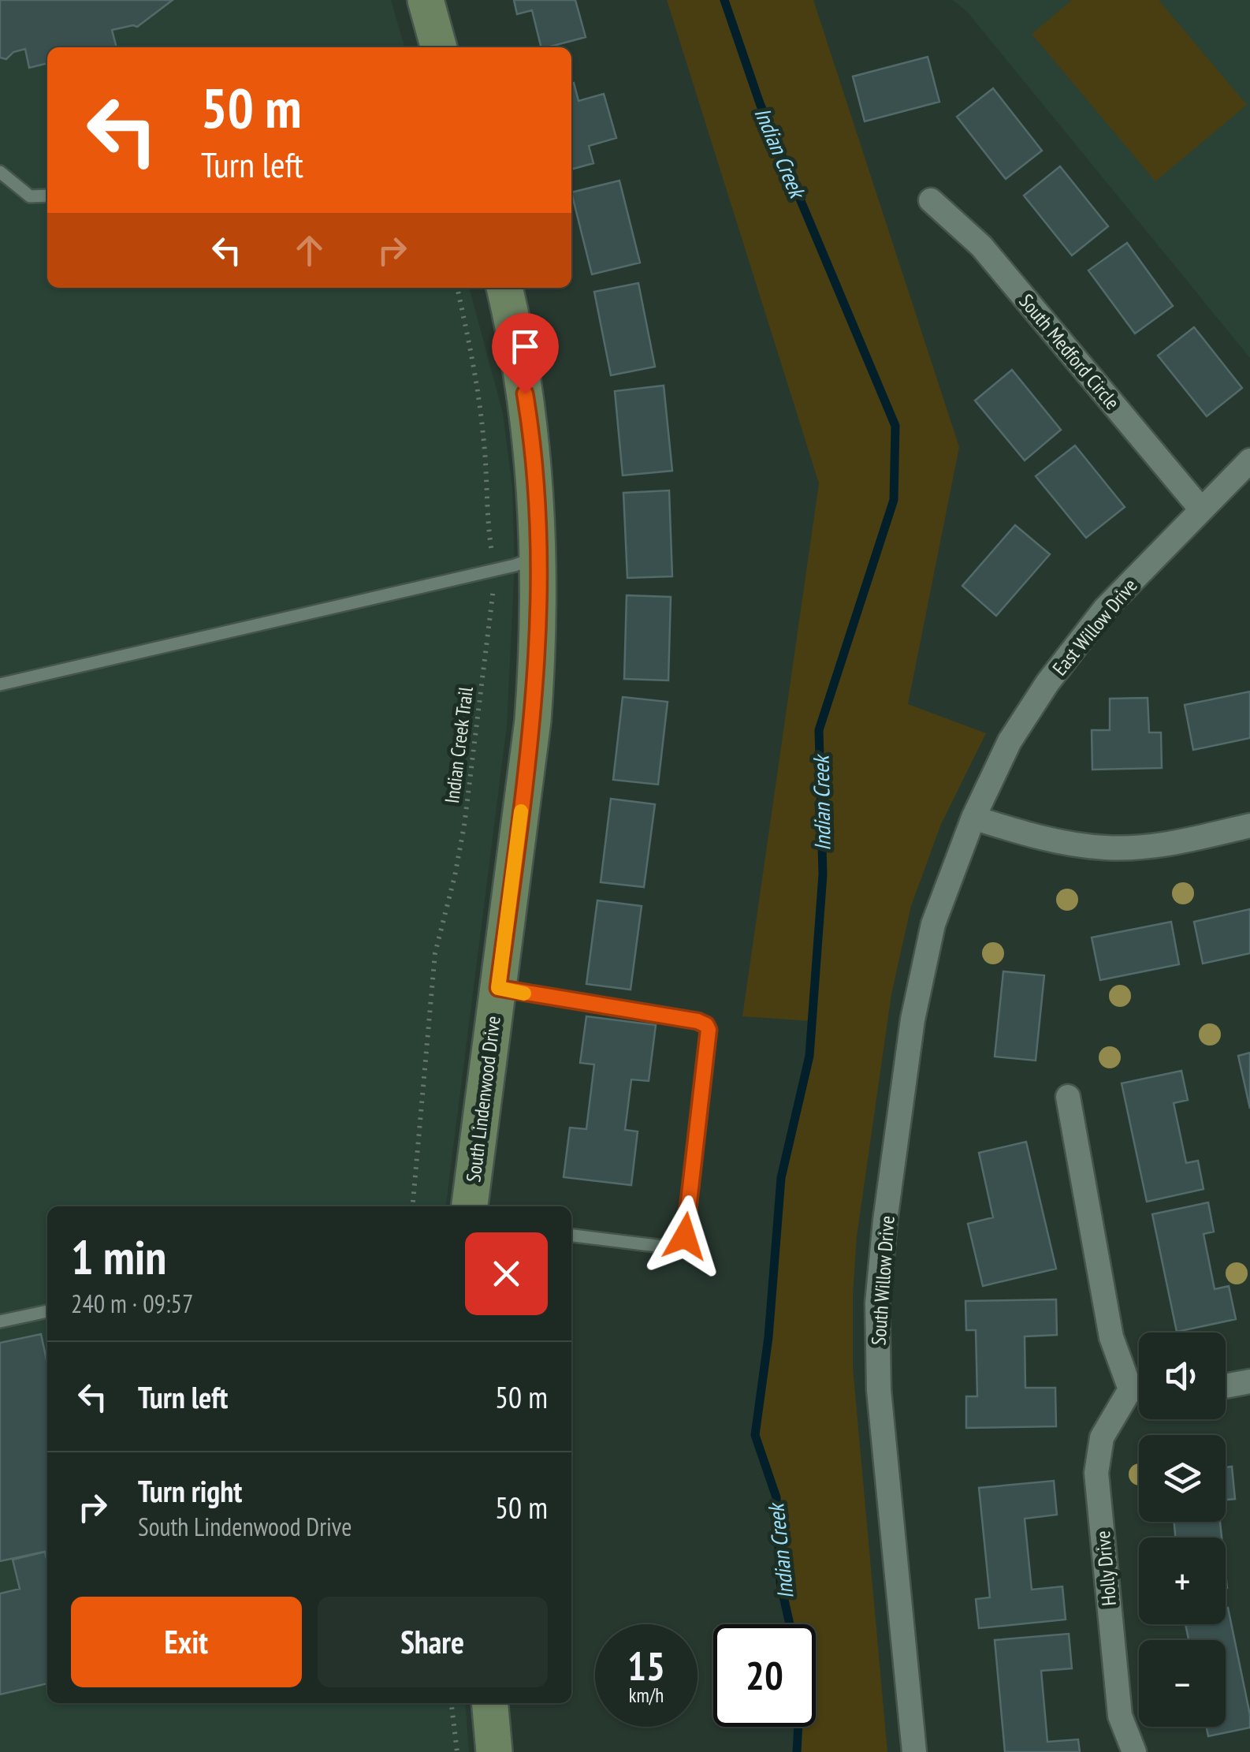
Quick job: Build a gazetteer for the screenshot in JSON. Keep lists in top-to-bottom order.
{
  "streets": {
    "street": [
      "South Medford Circle",
      "East Willow Drive",
      "South Lindenwood Drive",
      "South Willow Drive",
      "Holly Drive"
    ],
    "path": ["Indian Creek Trail"]
  },
  "crossings": [
    ["South Medford Circle", "East Willow Drive"],
    ["East Willow Drive", "South Willow Drive"]
  ],
  "water": ["Indian Creek"],
  "page": {
    "turn": ["50 m", "Turn left"],
    "heading": ["1 min", "240 m · 09:57"],
    "map_buttons": ["+", "−"],
    "list": [
      {
        "name": "Turn left",
        "value": "50 m"
      },
      {
        "name": "Turn right",
        "note": "South Lindenwood Drive",
        "value": "50 m"
      }
    ],
    "buttons": ["Exit", "Share"],
    "speed": "15 km/h",
    "limit": "20"
  }
}
